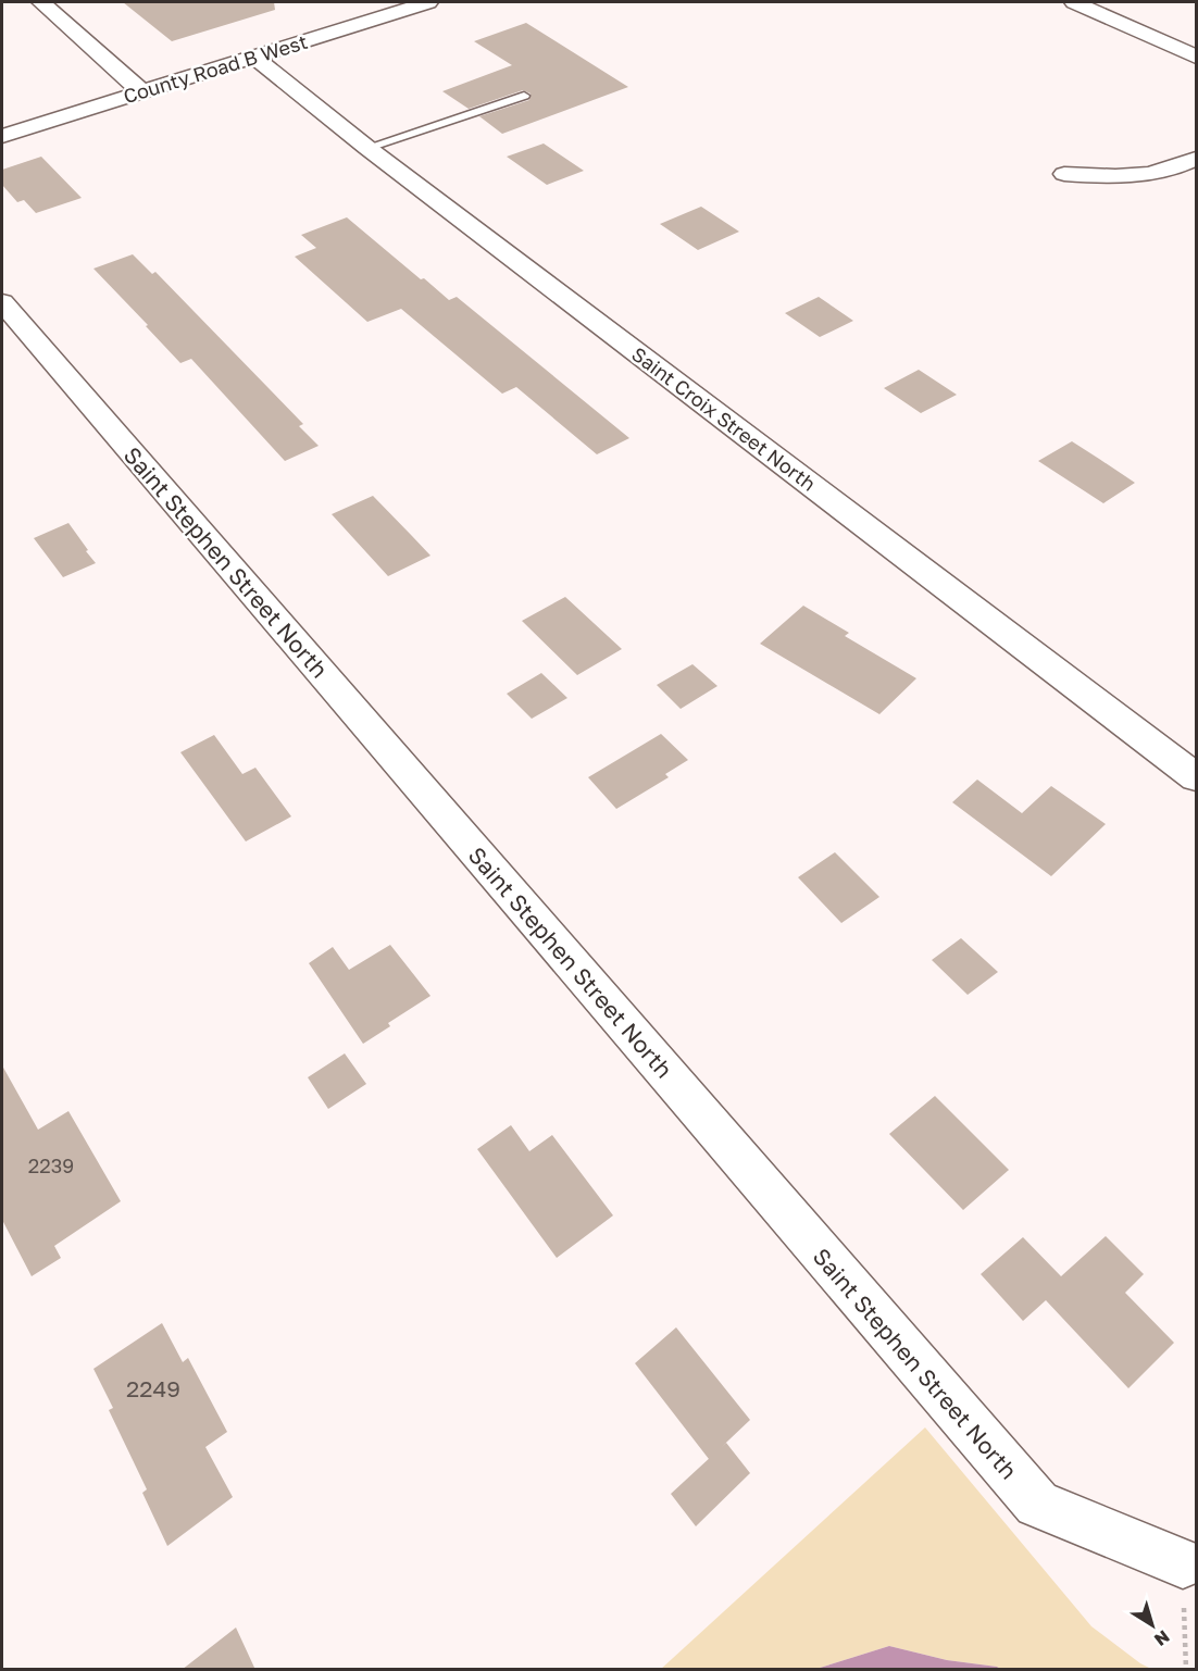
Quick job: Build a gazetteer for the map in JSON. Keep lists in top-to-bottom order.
{
  "streets": {
    "street": ["County Road B West", "Saint Croix Street North", "Saint Stephen Street North"]
  },
  "crossings": [
    ["County Road B West", "Saint Croix Street North"]
  ],
  "house_numbers": ["2239", "2249"],
  "north": "bottom right"
}
